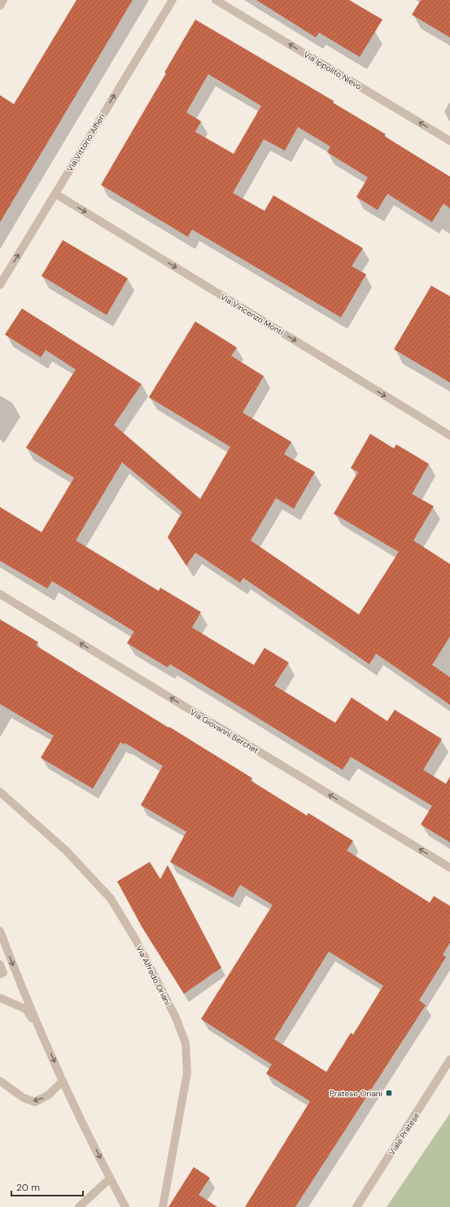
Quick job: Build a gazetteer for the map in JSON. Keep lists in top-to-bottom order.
{
  "streets": {
    "street": [
      "Via Ippolito Nievo",
      "Via Vittorio Alfieri",
      "Via Vincenzo Monti",
      "Via Giovanni Berchet",
      "Via Alfredo Oriani",
      "Viale Pratese"
    ]
  },
  "crossings": [
    ["Via Vittorio Alfieri", "Via Vincenzo Monti"]
  ],
  "one_way": [
    "Via Ippolito Nievo",
    "Via Vittorio Alfieri",
    "Via Vincenzo Monti",
    "Via Giovanni Berchet"
  ],
  "places": {
    "transit": ["Pratese Oriani"]
  },
  "scale_bar": "20 m"
}
